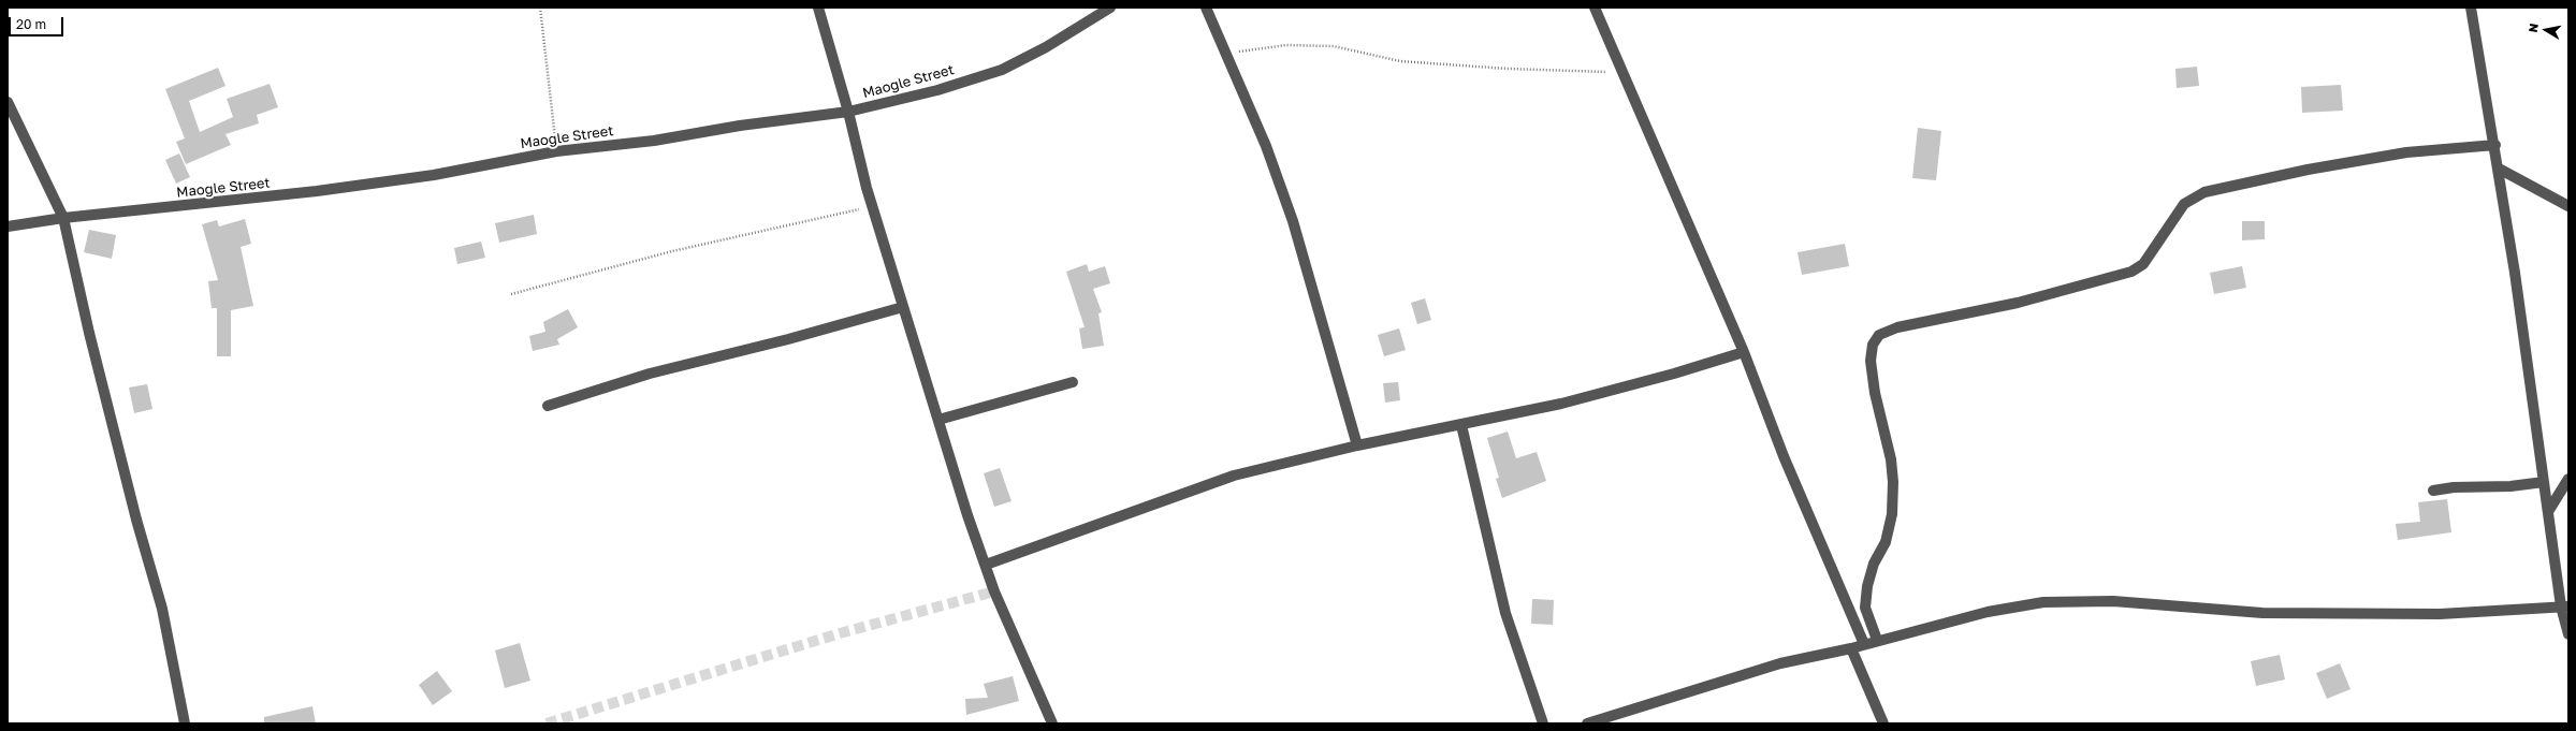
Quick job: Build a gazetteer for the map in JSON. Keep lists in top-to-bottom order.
{
  "streets": {
    "street": ["Maogle Street"]
  },
  "scale_bar": "20 m",
  "north": "left"
}
